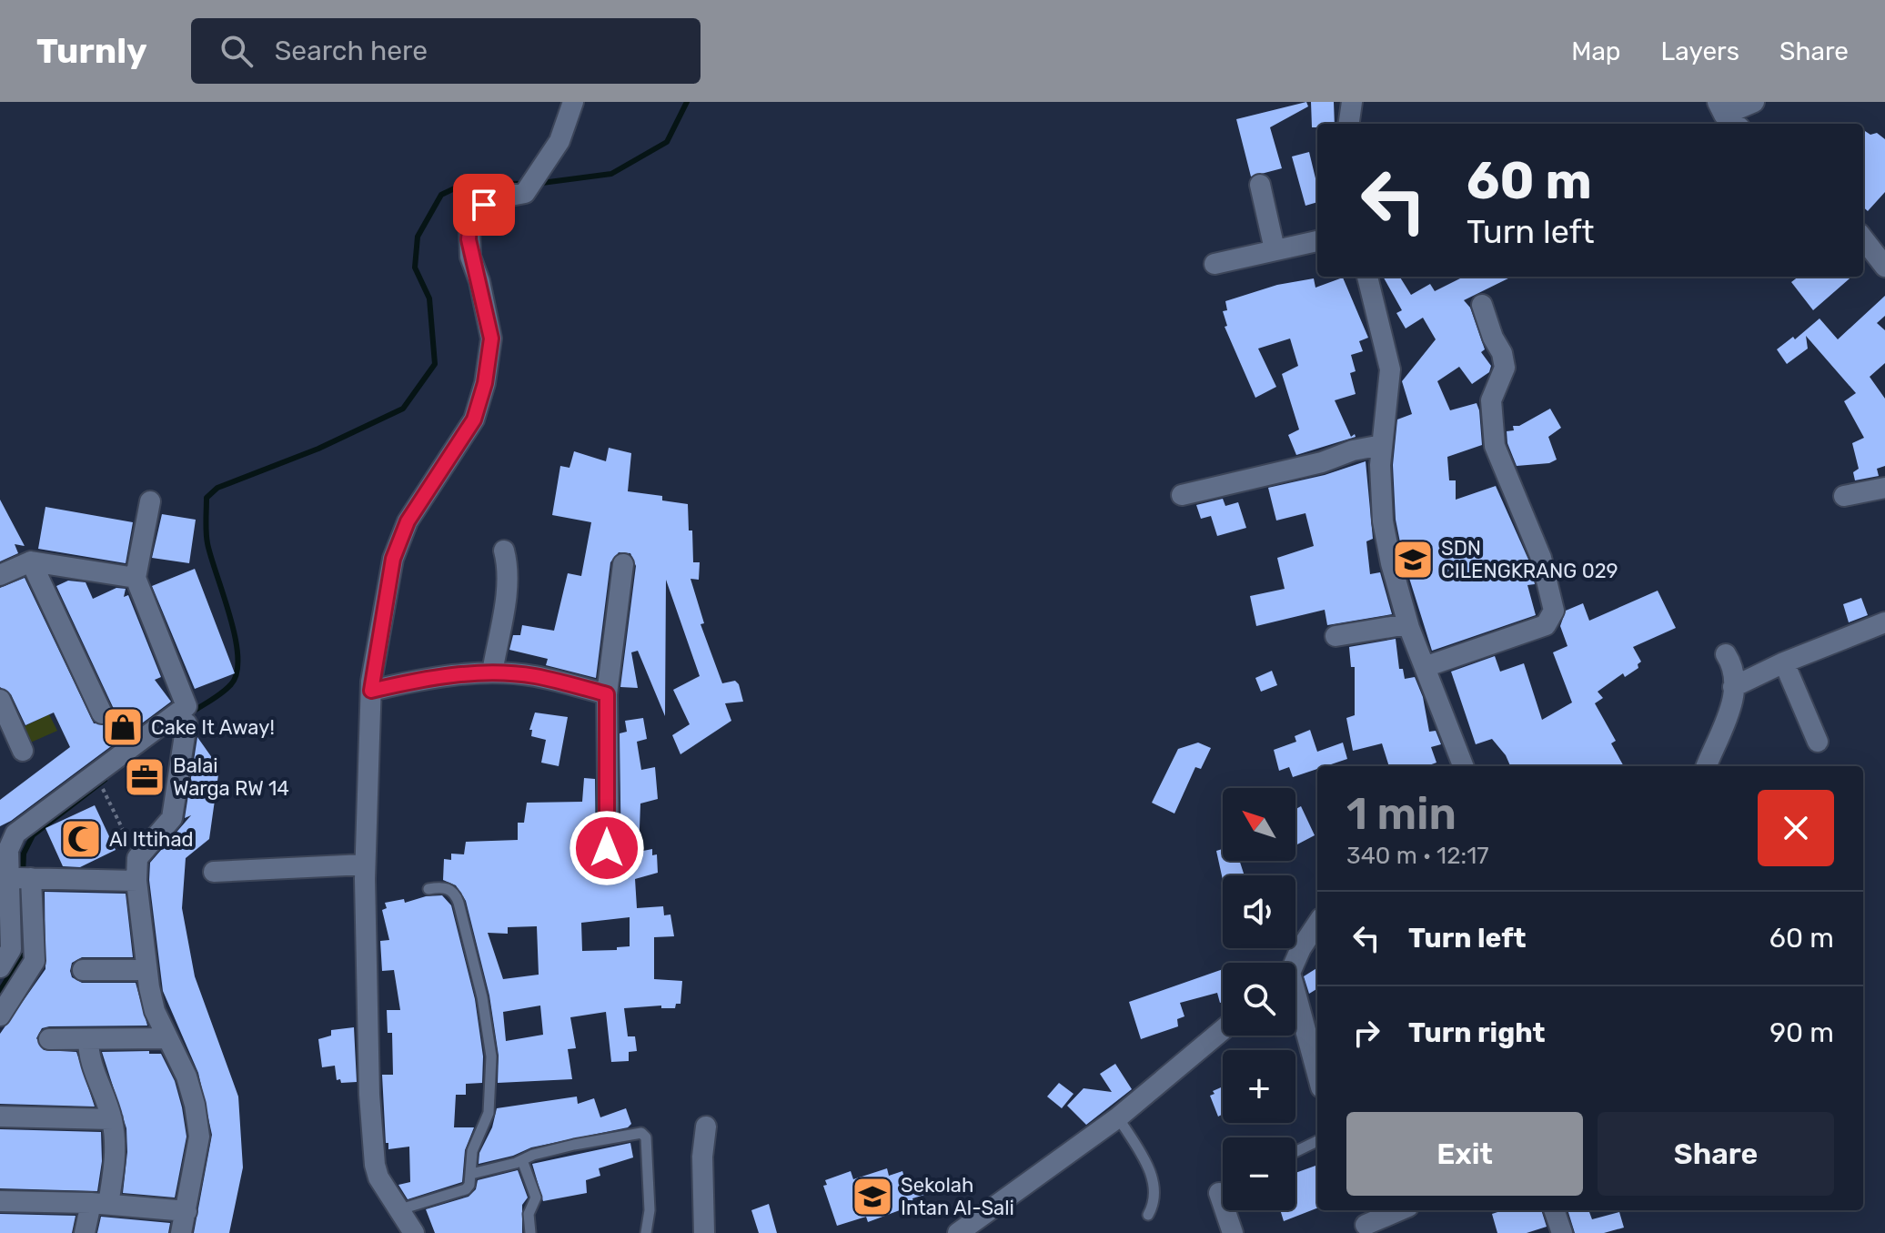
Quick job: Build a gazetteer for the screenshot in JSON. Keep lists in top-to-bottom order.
{
  "places": {
    "school or university": ["SDN CILENGKRANG 029", "Sekolah Intan Al-Sali"],
    "shop": ["Cake It Away!"],
    "office": ["Balai Warga RW 14"],
    "mosque": ["Al Ittihad"]
  },
  "north": "top left",
  "page": {
    "header": "Turnly",
    "search": "Search here",
    "nav": ["Map", "Layers", "Share"],
    "turn": ["60 m", "Turn left"],
    "heading": ["1 min", "340 m · 12:17"],
    "map_buttons": ["+", "−"],
    "list": [
      {
        "name": "Turn left",
        "value": "60 m"
      },
      {
        "name": "Turn right",
        "value": "90 m"
      }
    ],
    "buttons": ["Exit", "Share"]
  }
}
